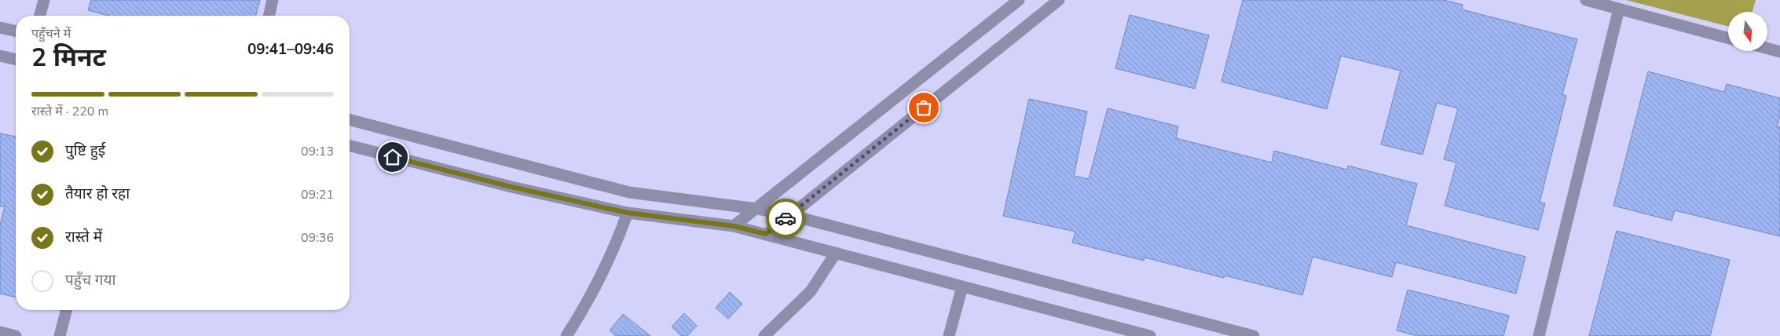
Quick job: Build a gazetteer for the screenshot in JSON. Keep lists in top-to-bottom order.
{
  "north": "bottom",
  "page": {
    "heading": ["2 मिनट", "पहुँचने में", "09:41–09:46"],
    "bar": "रास्ते में · 220 m",
    "list": [
      ["पुष्टि हुई", "09:13"],
      ["तैयार हो रहा", "09:21"],
      ["रास्ते में", "09:36"],
      "पहुँच गया"
    ]
  }
}
